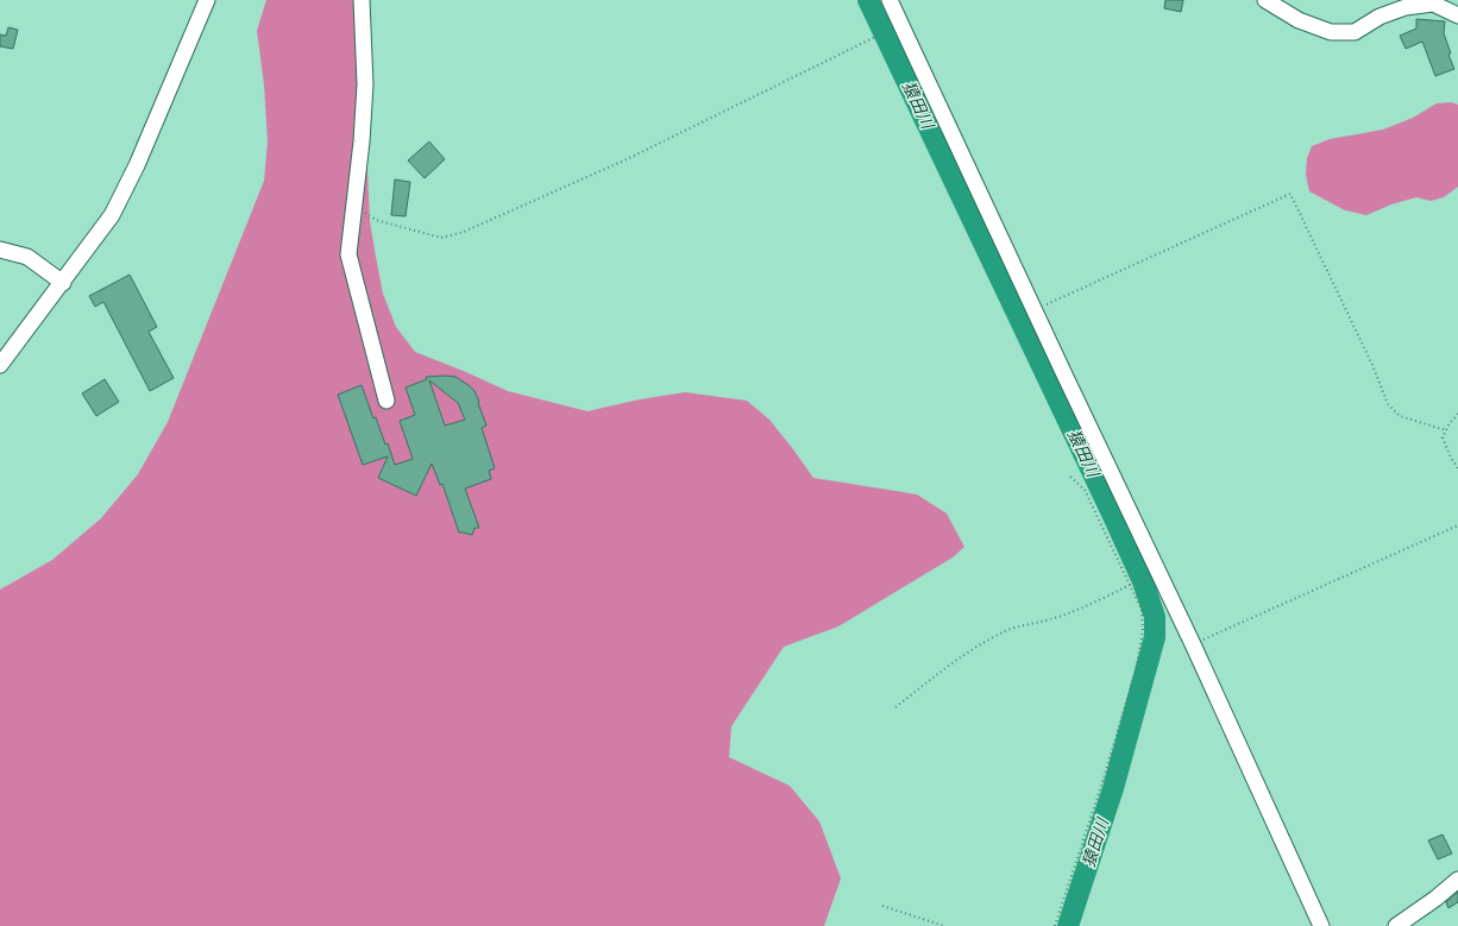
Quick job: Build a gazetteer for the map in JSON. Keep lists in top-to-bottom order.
{
  "water": ["猿田川"]
}
